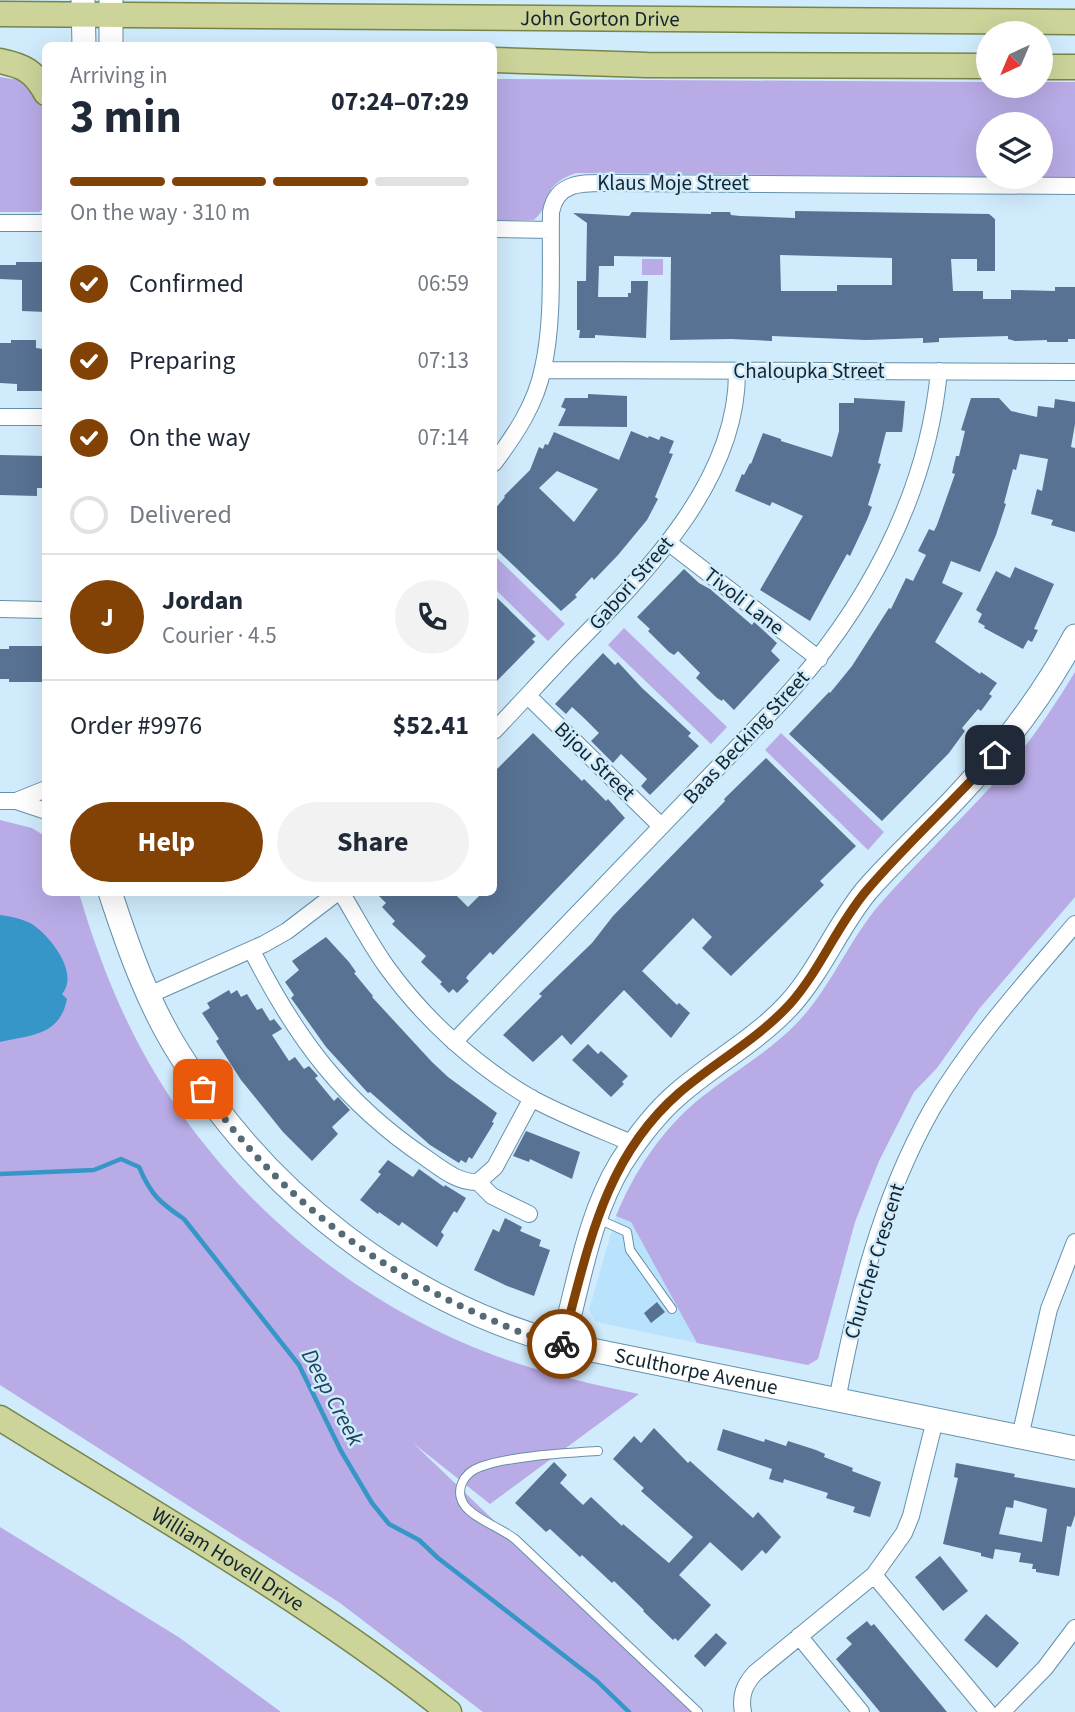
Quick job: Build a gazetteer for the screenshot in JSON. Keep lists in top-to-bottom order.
{
  "streets": {
    "main road": ["John Gorton Drive", "William Hovell Drive"],
    "street": [
      "Klaus Moje Street",
      "Chaloupka Street",
      "Gabori Street",
      "Tivoli Lane",
      "Baas Becking Street",
      "Bijou Street",
      "Churcher Crescent",
      "Sculthorpe Avenue"
    ]
  },
  "crossings": [
    ["Klaus Moje Street", "Chaloupka Street"],
    ["Chaloupka Street", "Gabori Street"],
    ["Chaloupka Street", "Baas Becking Street"],
    ["Gabori Street", "Tivoli Lane"],
    ["Gabori Street", "Bijou Street"],
    ["Tivoli Lane", "Baas Becking Street"],
    ["Baas Becking Street", "Bijou Street"],
    ["Churcher Crescent", "Sculthorpe Avenue"]
  ],
  "water": ["Deep Creek"],
  "north": "bottom left",
  "page": {
    "heading": ["3 min", "Arriving in", "07:24–07:29"],
    "panel": [
      "Jordan",
      "Courier · 4.5",
      "Order #9976",
      "$52.41"
    ],
    "bar": "On the way · 310 m",
    "list": [
      ["Confirmed", "06:59"],
      ["Preparing", "07:13"],
      ["On the way", "07:14"],
      "Delivered"
    ],
    "round": "J",
    "buttons": ["Help", "Share"]
  }
}
